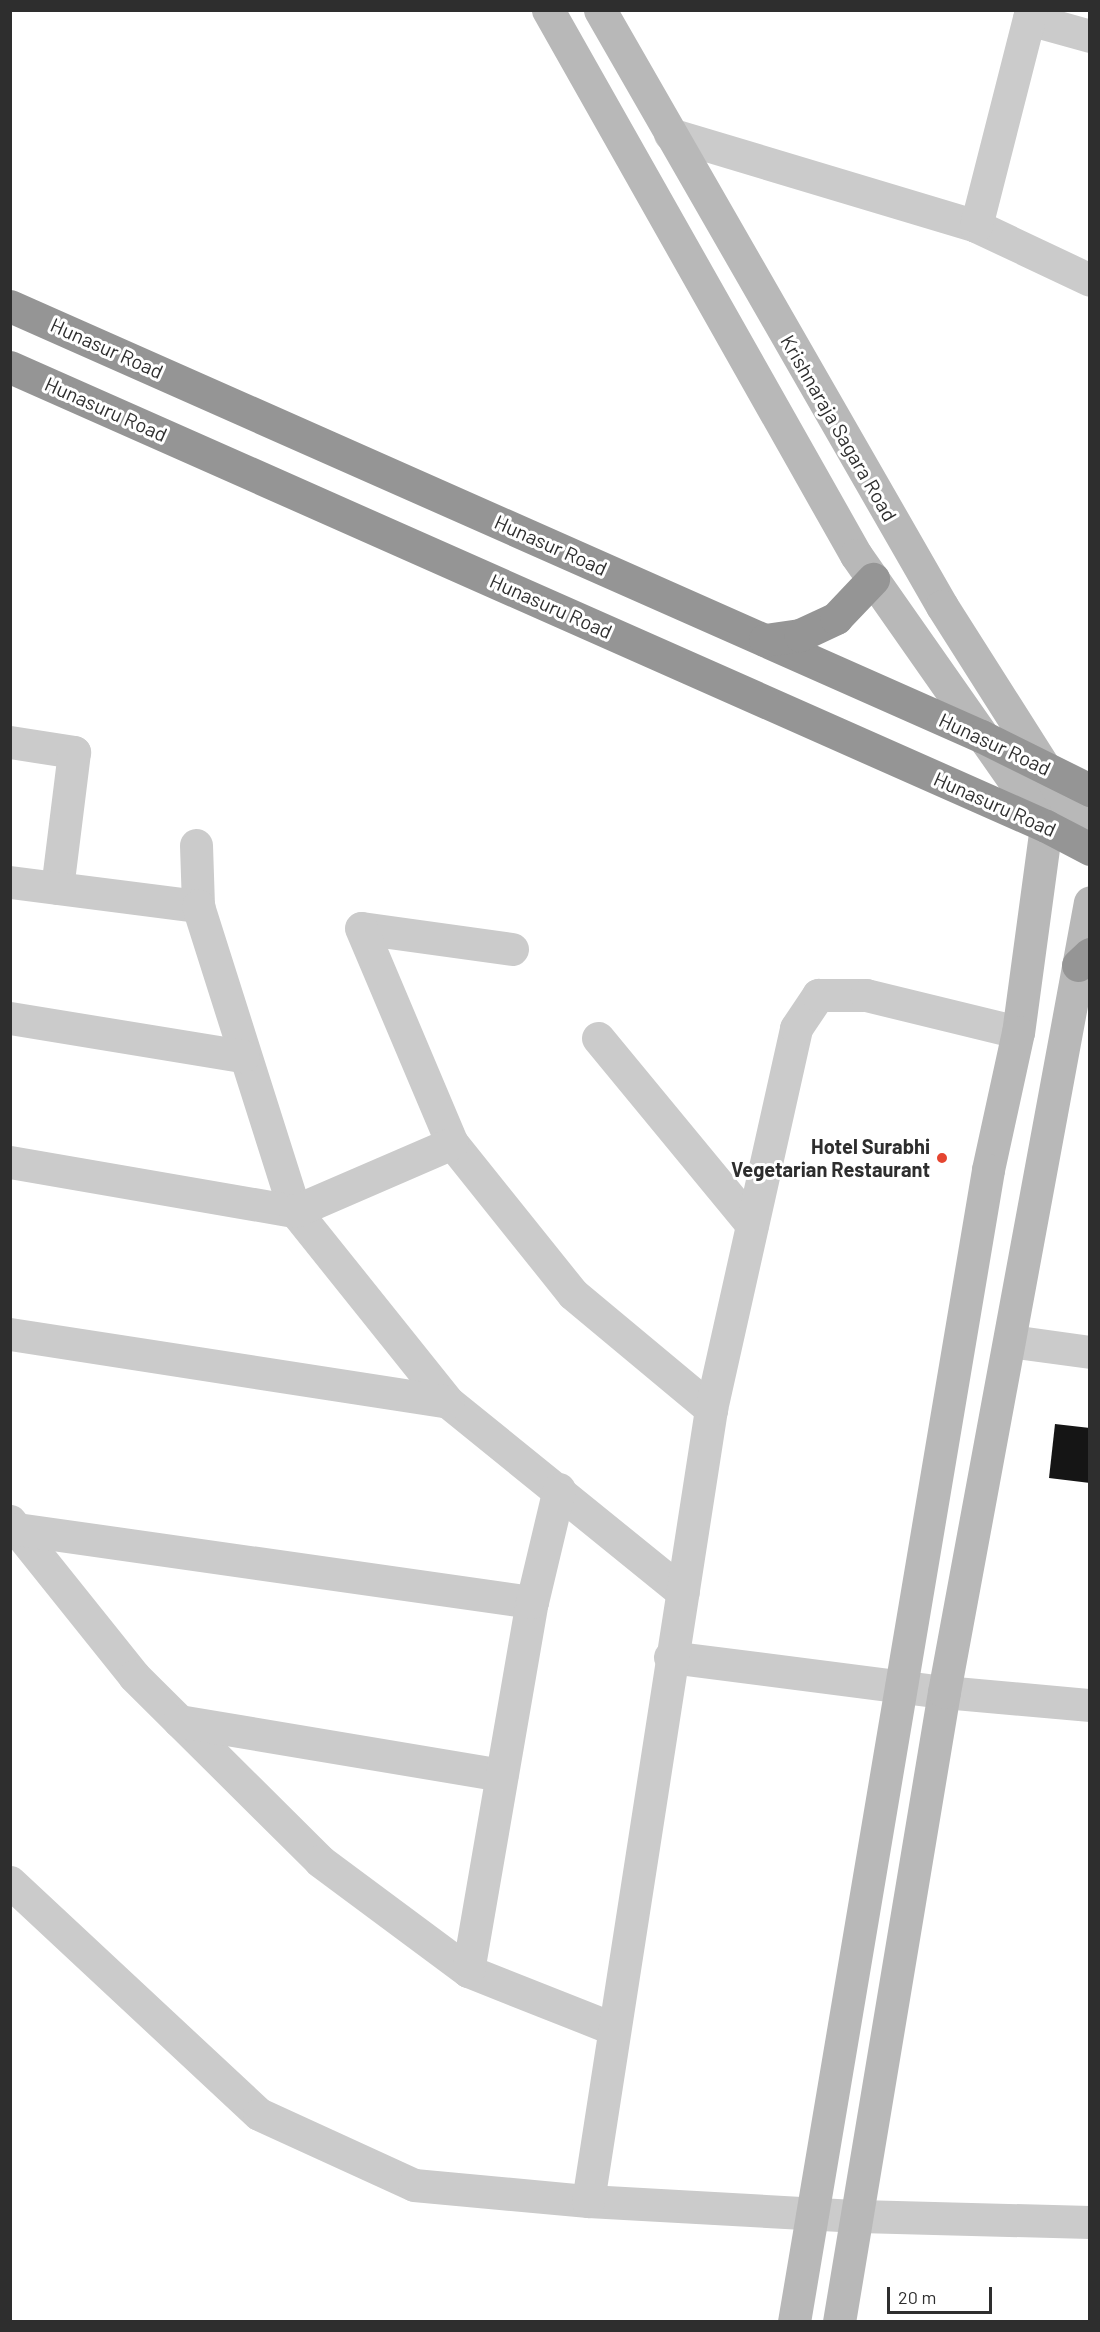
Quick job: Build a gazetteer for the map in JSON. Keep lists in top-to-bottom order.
{
  "streets": {
    "highway": ["Hunasur Road", "Hunasuru Road"],
    "street": ["Krishnaraja Sagara Road"]
  },
  "crossings": [
    ["Hunasur Road", "Krishnaraja Sagara Road"]
  ],
  "places": ["Hotel Surabhi Vegetarian Restaurant"],
  "scale_bar": "20 m"
}
